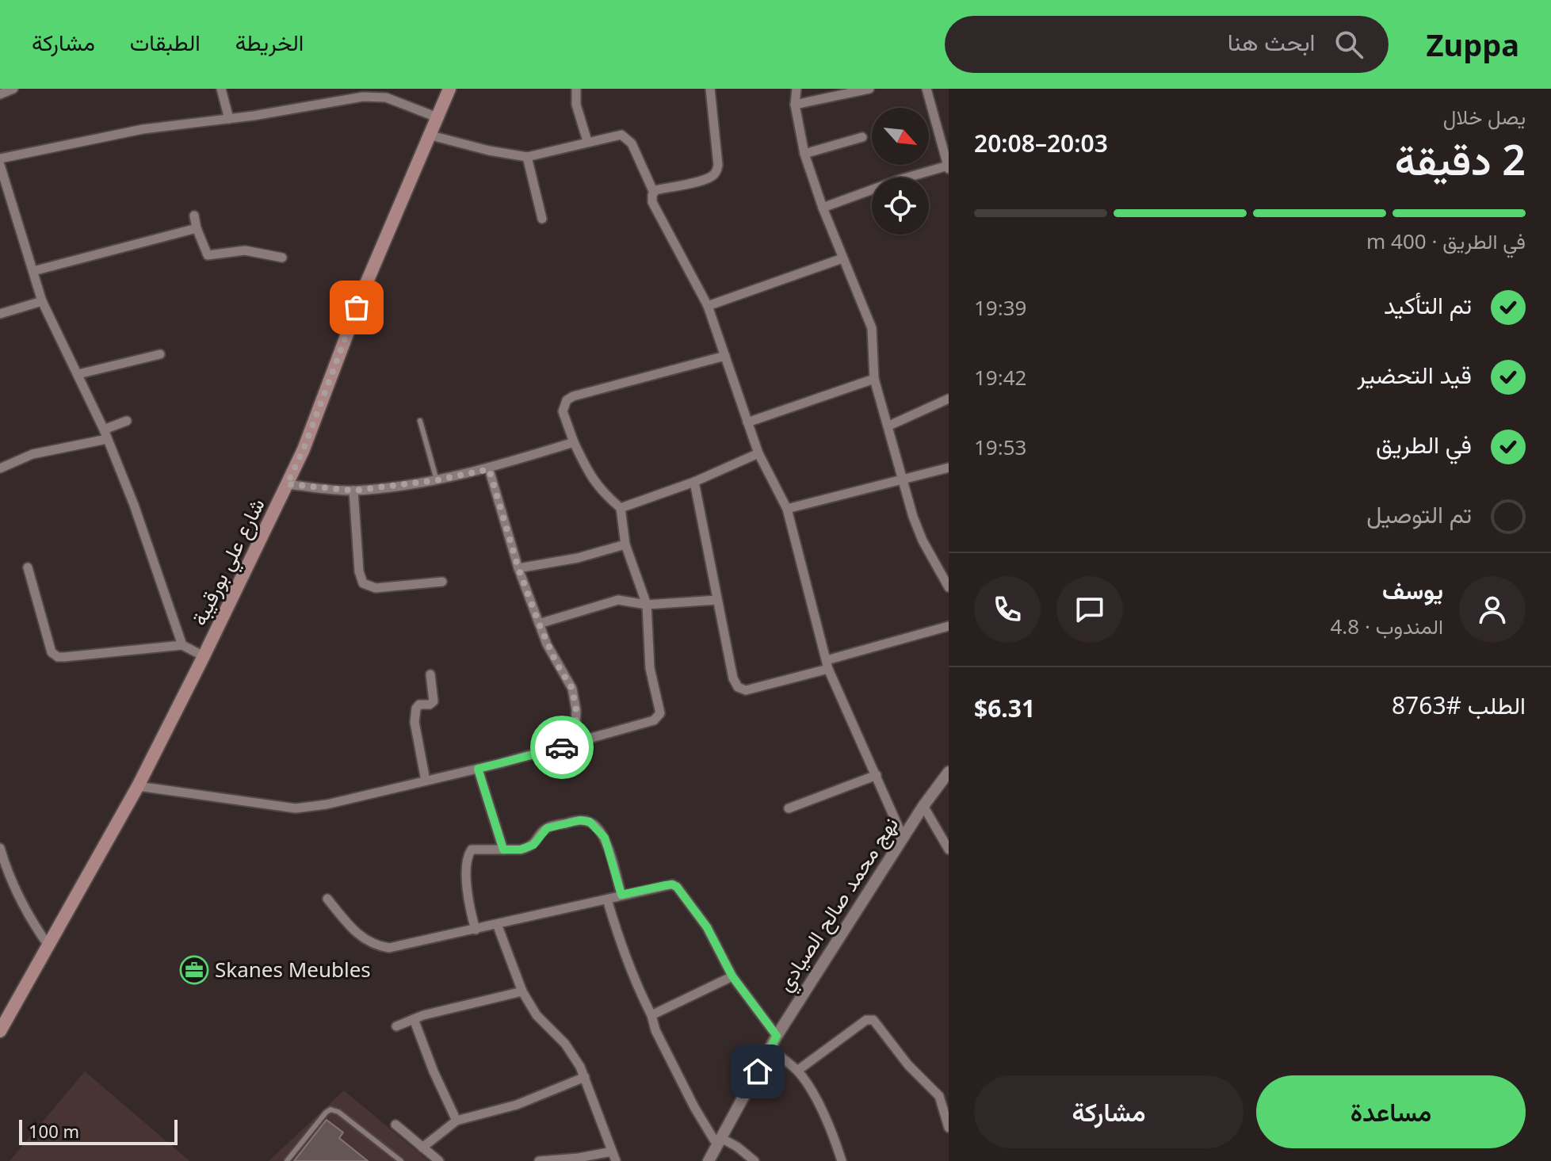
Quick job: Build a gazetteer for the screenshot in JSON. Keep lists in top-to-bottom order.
{
  "streets": {
    "main road": ["شارع علي بورقيبة"],
    "street": ["نهج محمد صالح الصيادي"]
  },
  "places": {
    "office": ["Skanes Meubles"]
  },
  "scale_bar": "100 m",
  "north": "bottom right",
  "page": {
    "header": "Zuppa",
    "search": "ابحث هنا",
    "nav": ["الخريطة", "الطبقات", "مشاركة"],
    "heading": ["2 دقيقة", "يصل خلال", "20:03–20:08"],
    "panel": [
      "يوسف",
      "المندوب · 4.8",
      "الطلب #8763",
      "$6.31"
    ],
    "bar": "في الطريق · 400 m",
    "list": [
      ["تم التأكيد", "19:39"],
      ["قيد التحضير", "19:42"],
      ["في الطريق", "19:53"],
      "تم التوصيل"
    ],
    "buttons": ["مساعدة", "مشاركة"],
    "scale": "100 m"
  }
}
